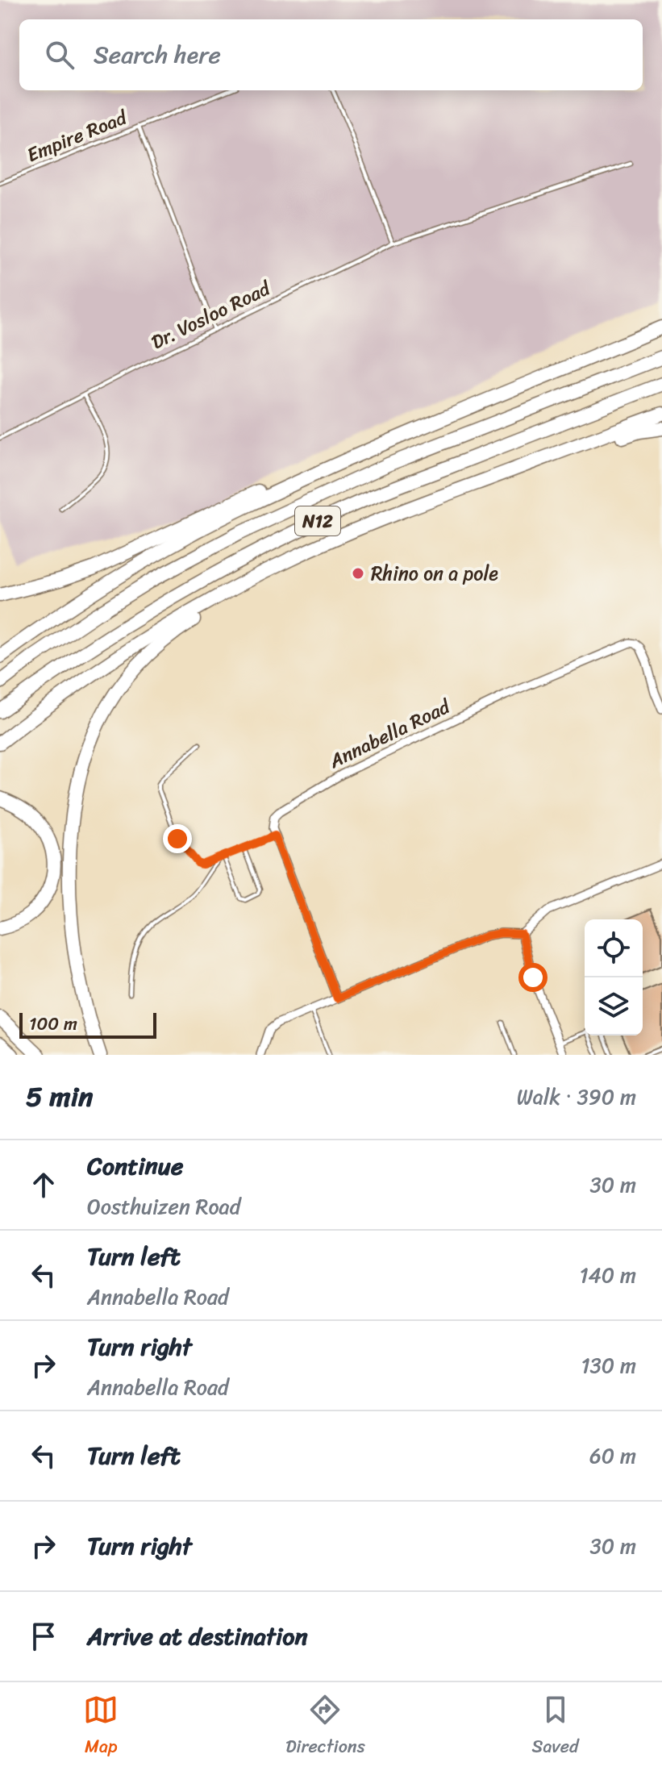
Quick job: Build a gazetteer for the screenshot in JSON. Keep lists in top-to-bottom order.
{
  "streets": {
    "highway": ["N12"],
    "street": ["Annabella Road"],
    "lane": ["Empire Road", "Dr. Vosloo Road"]
  },
  "places": ["Rhino on a pole"],
  "scale_bar": "100 m",
  "page": {
    "search": "Search here",
    "scale": "100 m",
    "heading": ["5 min", "Walk · 390 m"],
    "list": [
      ["Continue", "Oosthuizen Road", "30 m"],
      ["Turn left", "Annabella Road", "140 m"],
      ["Turn right", "Annabella Road", "130 m"],
      ["Turn left", "60 m"],
      ["Turn right", "30 m"],
      "Arrive at destination"
    ],
    "nav": ["Map", "Directions", "Saved"]
  }
}
